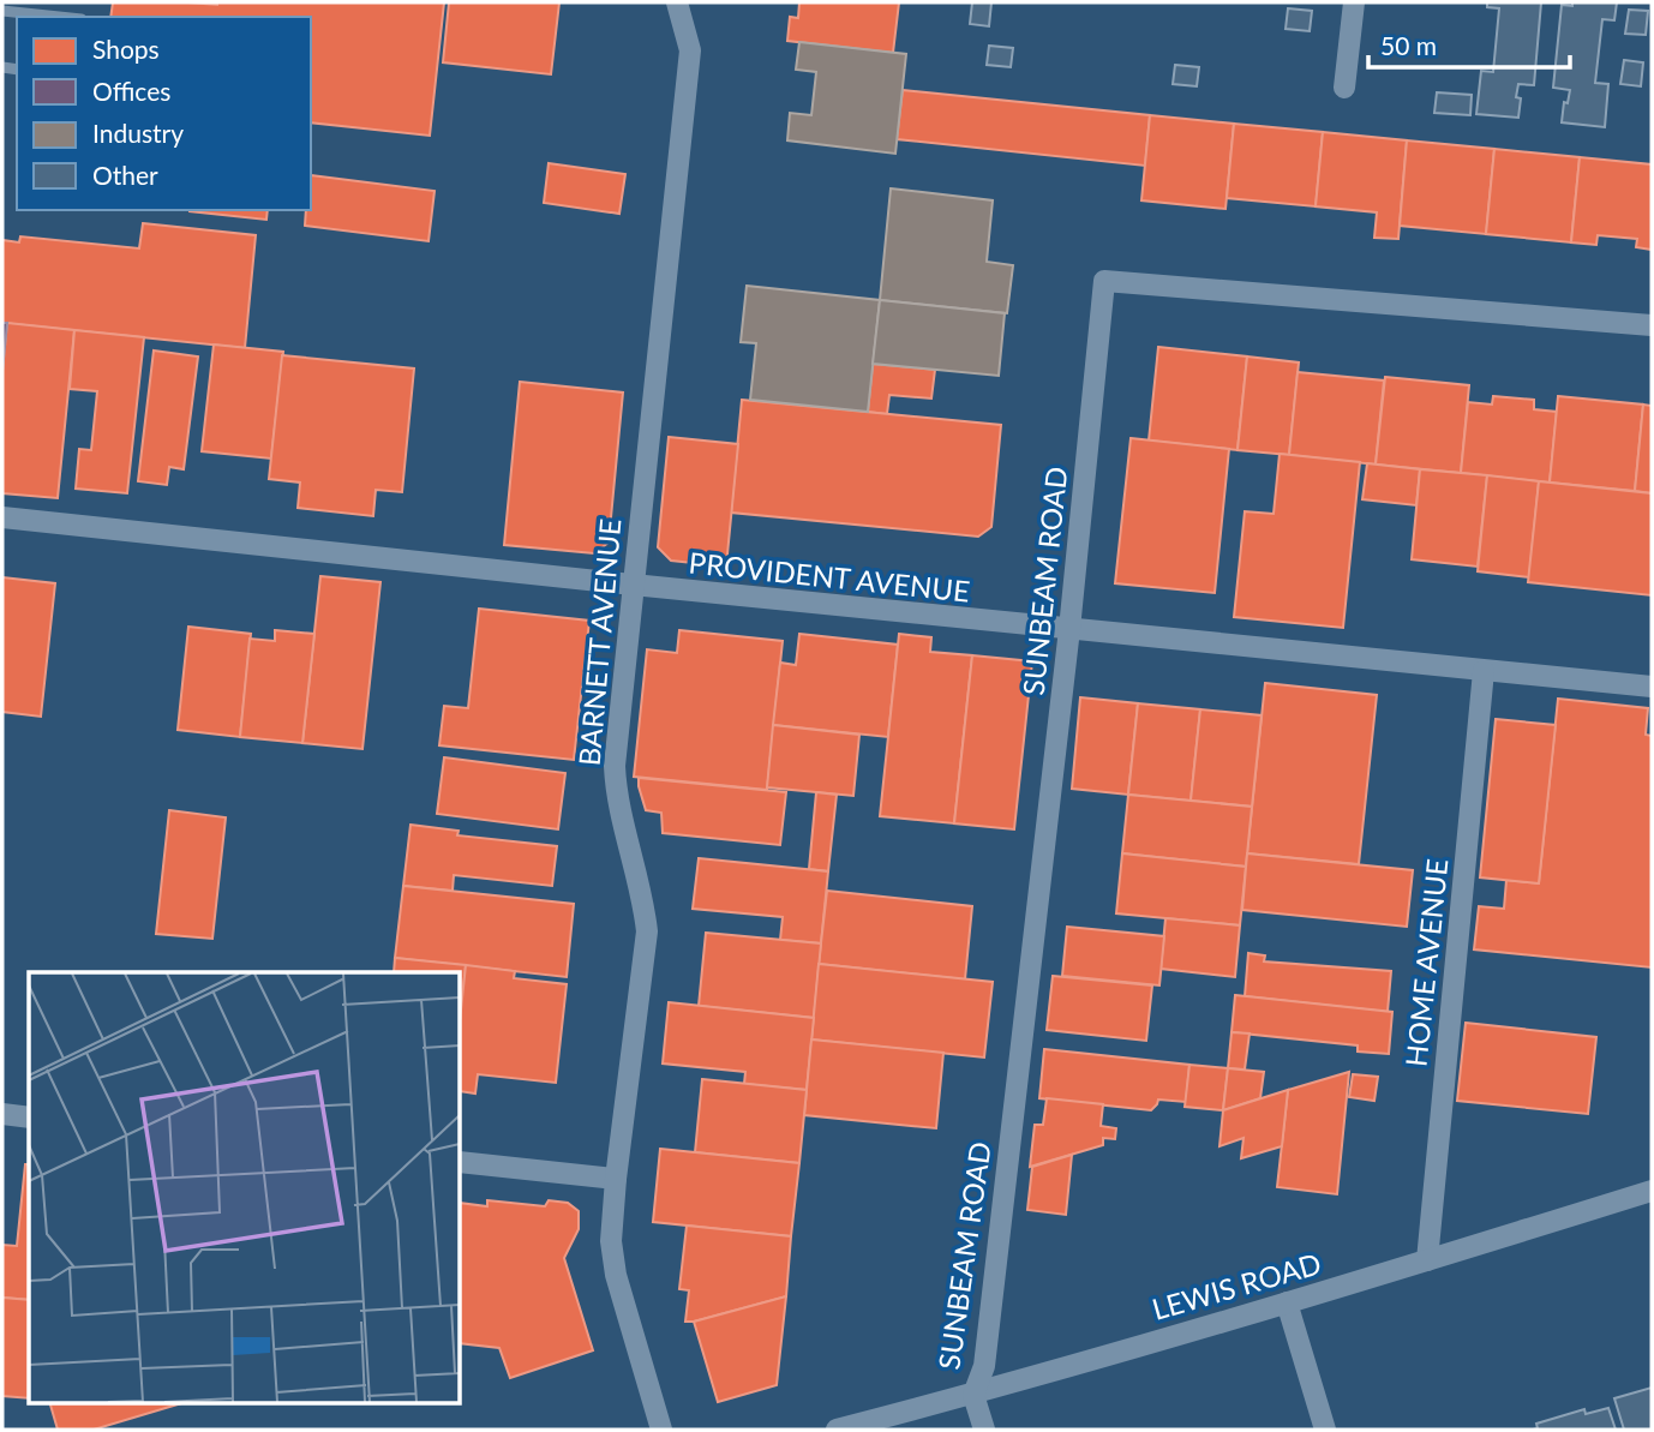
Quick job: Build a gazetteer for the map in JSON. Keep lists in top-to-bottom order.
{
  "streets": {
    "street": [
      "PROVIDENT AVENUE",
      "SUNBEAM ROAD",
      "BARNETT AVENUE",
      "HOME AVENUE",
      "LEWIS ROAD"
    ]
  },
  "crossings": [
    ["PROVIDENT AVENUE", "SUNBEAM ROAD"],
    ["PROVIDENT AVENUE", "BARNETT AVENUE"],
    ["PROVIDENT AVENUE", "HOME AVENUE"],
    ["SUNBEAM ROAD", "LEWIS ROAD"],
    ["HOME AVENUE", "LEWIS ROAD"]
  ],
  "legend": [
    "Shops",
    "Offices",
    "Industry",
    "Other"
  ],
  "scale_bar": "50 m"
}
